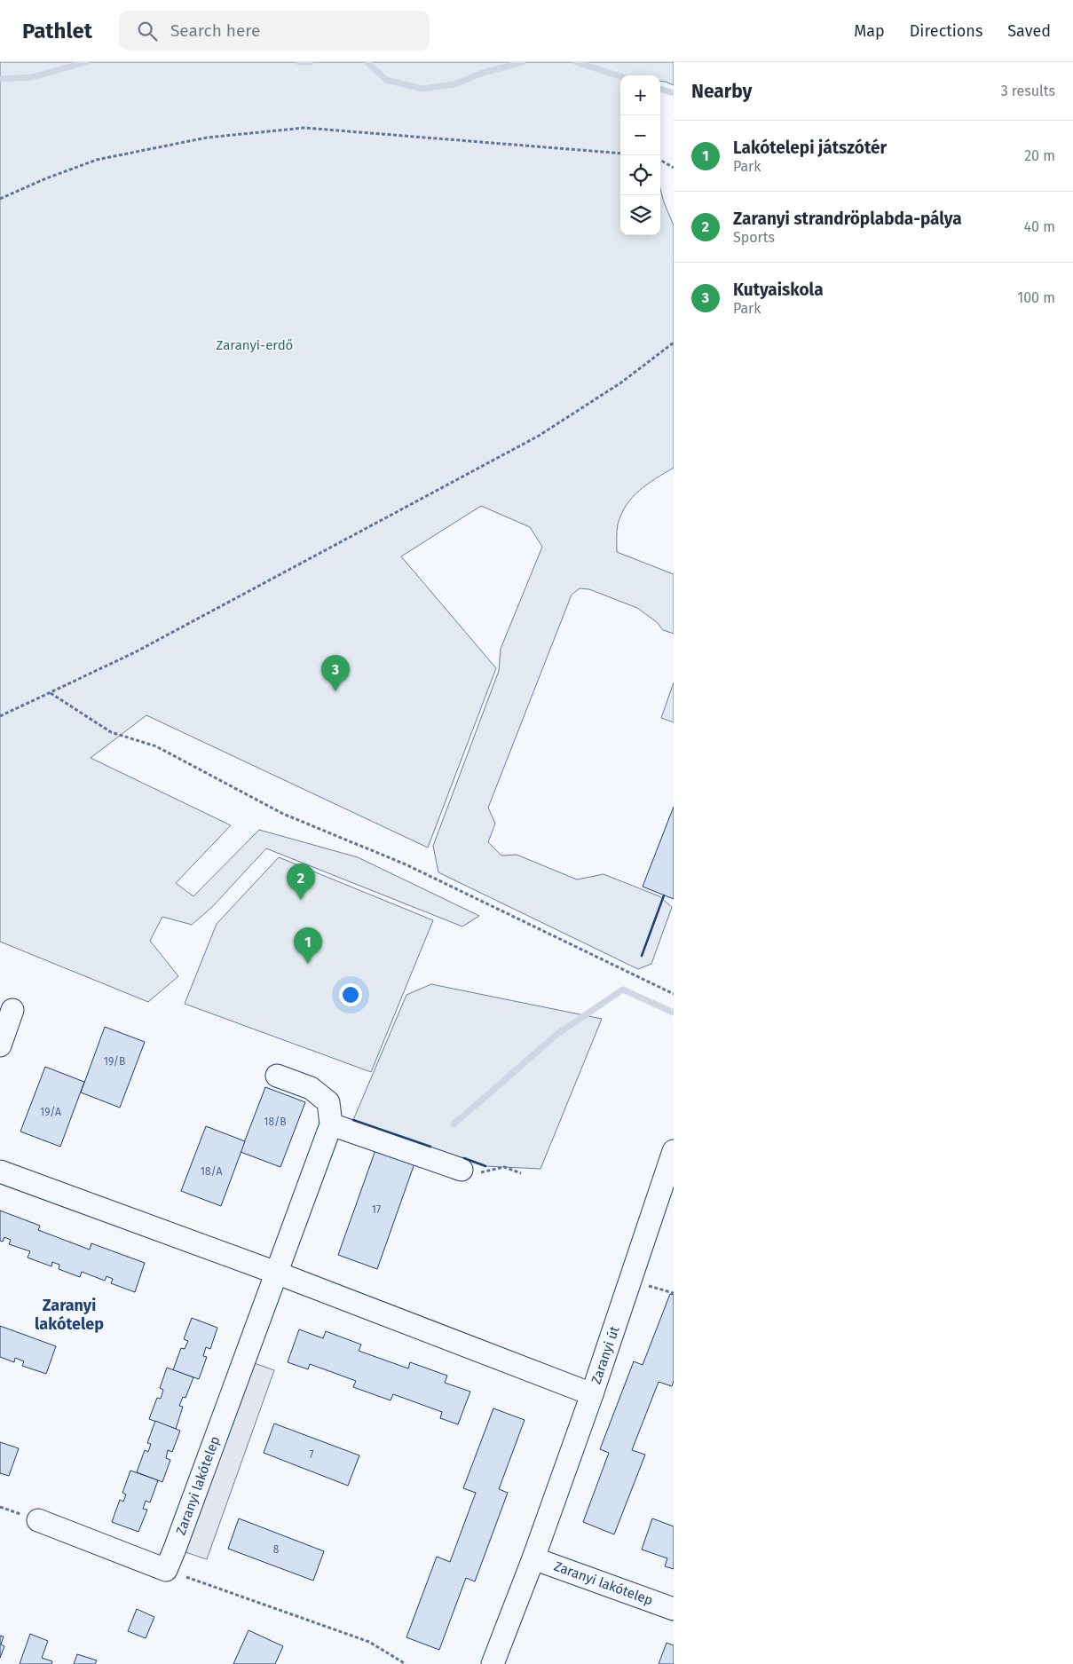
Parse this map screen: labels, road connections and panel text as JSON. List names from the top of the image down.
{
  "streets": {
    "street": ["Zaranyi út", "Zaranyi lakótelep"]
  },
  "crossings": [
    ["Zaranyi út", "Zaranyi lakótelep"]
  ],
  "districts": ["Zaranyi lakótelep"],
  "parks": ["Zaranyi-erdő"],
  "house_numbers": [
    "19/B",
    "19/A",
    "18/B",
    "18/A",
    "17",
    "7",
    "8"
  ],
  "page": {
    "header": "Pathlet",
    "search": "Search here",
    "nav": ["Map", "Directions", "Saved"],
    "heading": ["Nearby", "3 results"],
    "map_buttons": ["+", "−"],
    "list": [
      {
        "mark": "1",
        "name": "Lakótelepi játszótér",
        "note": "Park",
        "value": "20 m"
      },
      {
        "mark": "2",
        "name": "Zaranyi strandröplabda-pálya",
        "note": "Sports",
        "value": "40 m"
      },
      {
        "mark": "3",
        "name": "Kutyaiskola",
        "note": "Park",
        "value": "100 m"
      }
    ],
    "pins": ["3", "2", "1"]
  }
}
